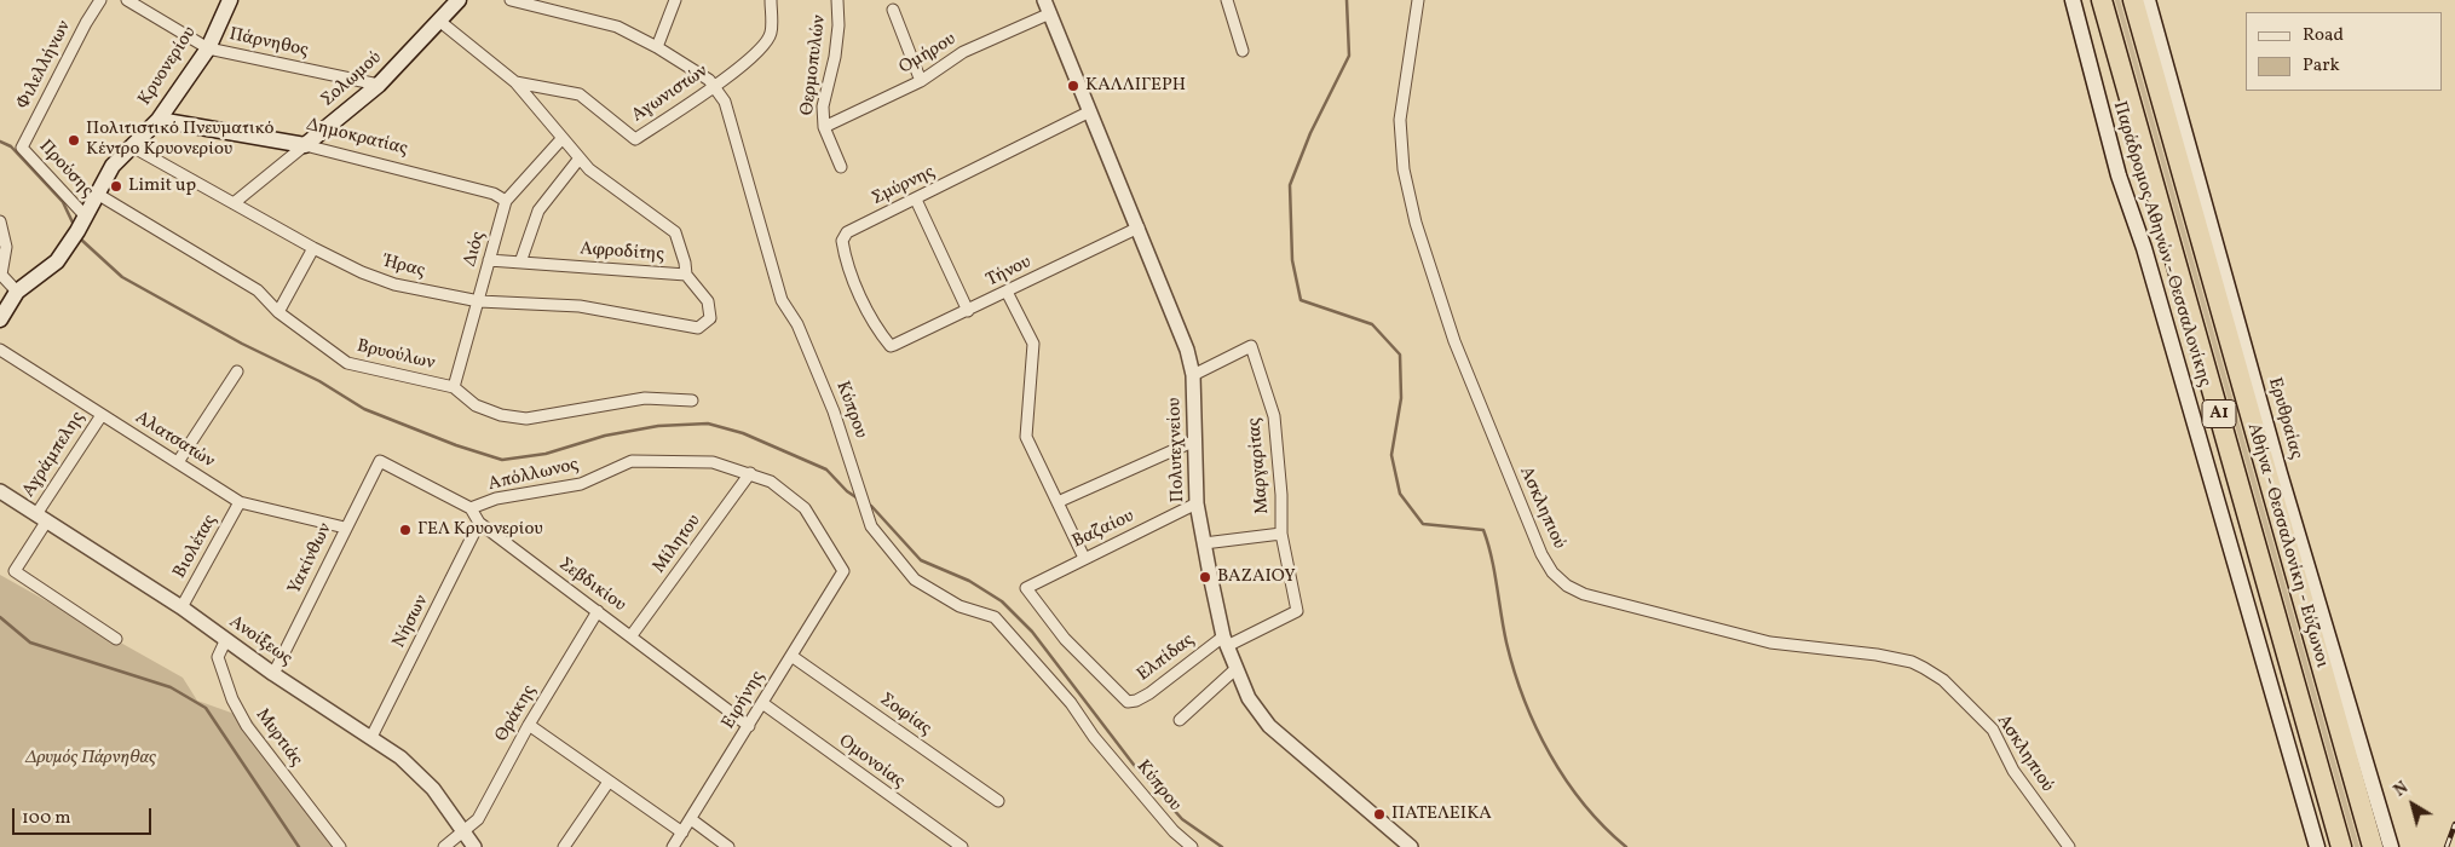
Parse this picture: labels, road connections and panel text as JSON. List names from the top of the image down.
{
  "streets": {
    "highway": ["Α1", "Αθήνα - Θεσσαλονίκη - Εύζωνοι"],
    "main road": [
      "Κρυονερίου",
      "Σολωμού",
      "Δημοκρατίας",
      "Παράδρομος Αθηνών - Θεσσαλονίκης",
      "Ερυθραίας"
    ],
    "street": [
      "Πάρνηθος",
      "Ομήρου",
      "Φιλελλήνων",
      "Θερμοπυλών",
      "Αγωνιστών",
      "Προύσης",
      "Σμύρνης",
      "Διός",
      "Αφροδίτης",
      "Ήρας",
      "Τήνου",
      "Βρυούλων",
      "Κύπρου",
      "Αλατσατών",
      "Πολυτεχνείου",
      "Αγράμπελης",
      "Μαργαρίτας",
      "Απόλλωνος",
      "Ασκληπιού",
      "Βαζαίου",
      "Μίλητου",
      "Βιολέτας",
      "Υακίνθων",
      "Σεβδικίου",
      "Νήσων",
      "Ανοίξεως",
      "Ελπίδας",
      "Ειρήνης",
      "Θράκης",
      "Σοφίας",
      "Μυρτιάς",
      "Ομονοίας"
    ]
  },
  "crossings": [
    ["Πάρνηθος", "Κρυονερίου"],
    ["Πάρνηθος", "Σολωμού"],
    ["Ομήρου", "Θερμοπυλών"],
    ["Ομήρου", "Πολυτεχνείου"],
    ["Φιλελλήνων", "Προύσης"],
    ["Κρυονερίου", "Δημοκρατίας"],
    ["Κρυονερίου", "Προύσης"],
    ["Κρυονερίου", "Ήρας"],
    ["Κρυονερίου", "Βρυούλων"],
    ["Σολωμού", "Δημοκρατίας"],
    ["Σολωμού", "Ήρας"],
    ["Αγωνιστών", "Κύπρου"],
    ["Δημοκρατίας", "Διός"],
    ["Σμύρνης", "Τήνου"],
    ["Σμύρνης", "Πολυτεχνείου"],
    ["Διός", "Αφροδίτης"],
    ["Διός", "Ήρας"],
    ["Διός", "Βρυούλων"],
    ["Αφροδίτης", "Ήρας"],
    ["Τήνου", "Πολυτεχνείου"],
    ["Αλατσατών", "Αγράμπελης"],
    ["Αλατσατών", "Βιολέτας"],
    ["Αλατσατών", "Υακίνθων"],
    ["Πολυτεχνείου", "Μαργαρίτας"],
    ["Πολυτεχνείου", "Βαζαίου"],
    ["Πολυτεχνείου", "Ελπίδας"],
    ["Αγράμπελης", "Ανοίξεως"],
    ["Μαργαρίτας", "Ελπίδας"],
    ["Απόλλωνος", "Μίλητου"],
    ["Απόλλωνος", "Υακίνθων"],
    ["Απόλλωνος", "Σεβδικίου"],
    ["Απόλλωνος", "Ειρήνης"],
    ["Βαζαίου", "Ελπίδας"],
    ["Μίλητου", "Σεβδικίου"],
    ["Βιολέτας", "Ανοίξεως"],
    ["Υακίνθων", "Σεβδικίου"],
    ["Υακίνθων", "Ανοίξεως"],
    ["Σεβδικίου", "Νήσων"],
    ["Σεβδικίου", "Ειρήνης"],
    ["Σεβδικίου", "Θράκης"],
    ["Νήσων", "Ανοίξεως"],
    ["Ανοίξεως", "Θράκης"],
    ["Ανοίξεως", "Μυρτιάς"],
    ["Ειρήνης", "Σοφίας"],
    ["Ειρήνης", "Ομονοίας"]
  ],
  "parks": ["Δρυμός Πάρνηθας"],
  "places": [
    "ΚΑΛΛΙΓΕΡΗ",
    "Πολιτιστικό Πνευματικό Κέντρο Κρυονερίου",
    "Limit up",
    "ΓΕΛ Κρυονερίου",
    "ΒΑΖΑΙΟΥ",
    "ΠΑΤΕΛΕΙΚΑ"
  ],
  "legend": ["Road", "Park"],
  "scale_bar": "100 m",
  "north": "top left"
}
